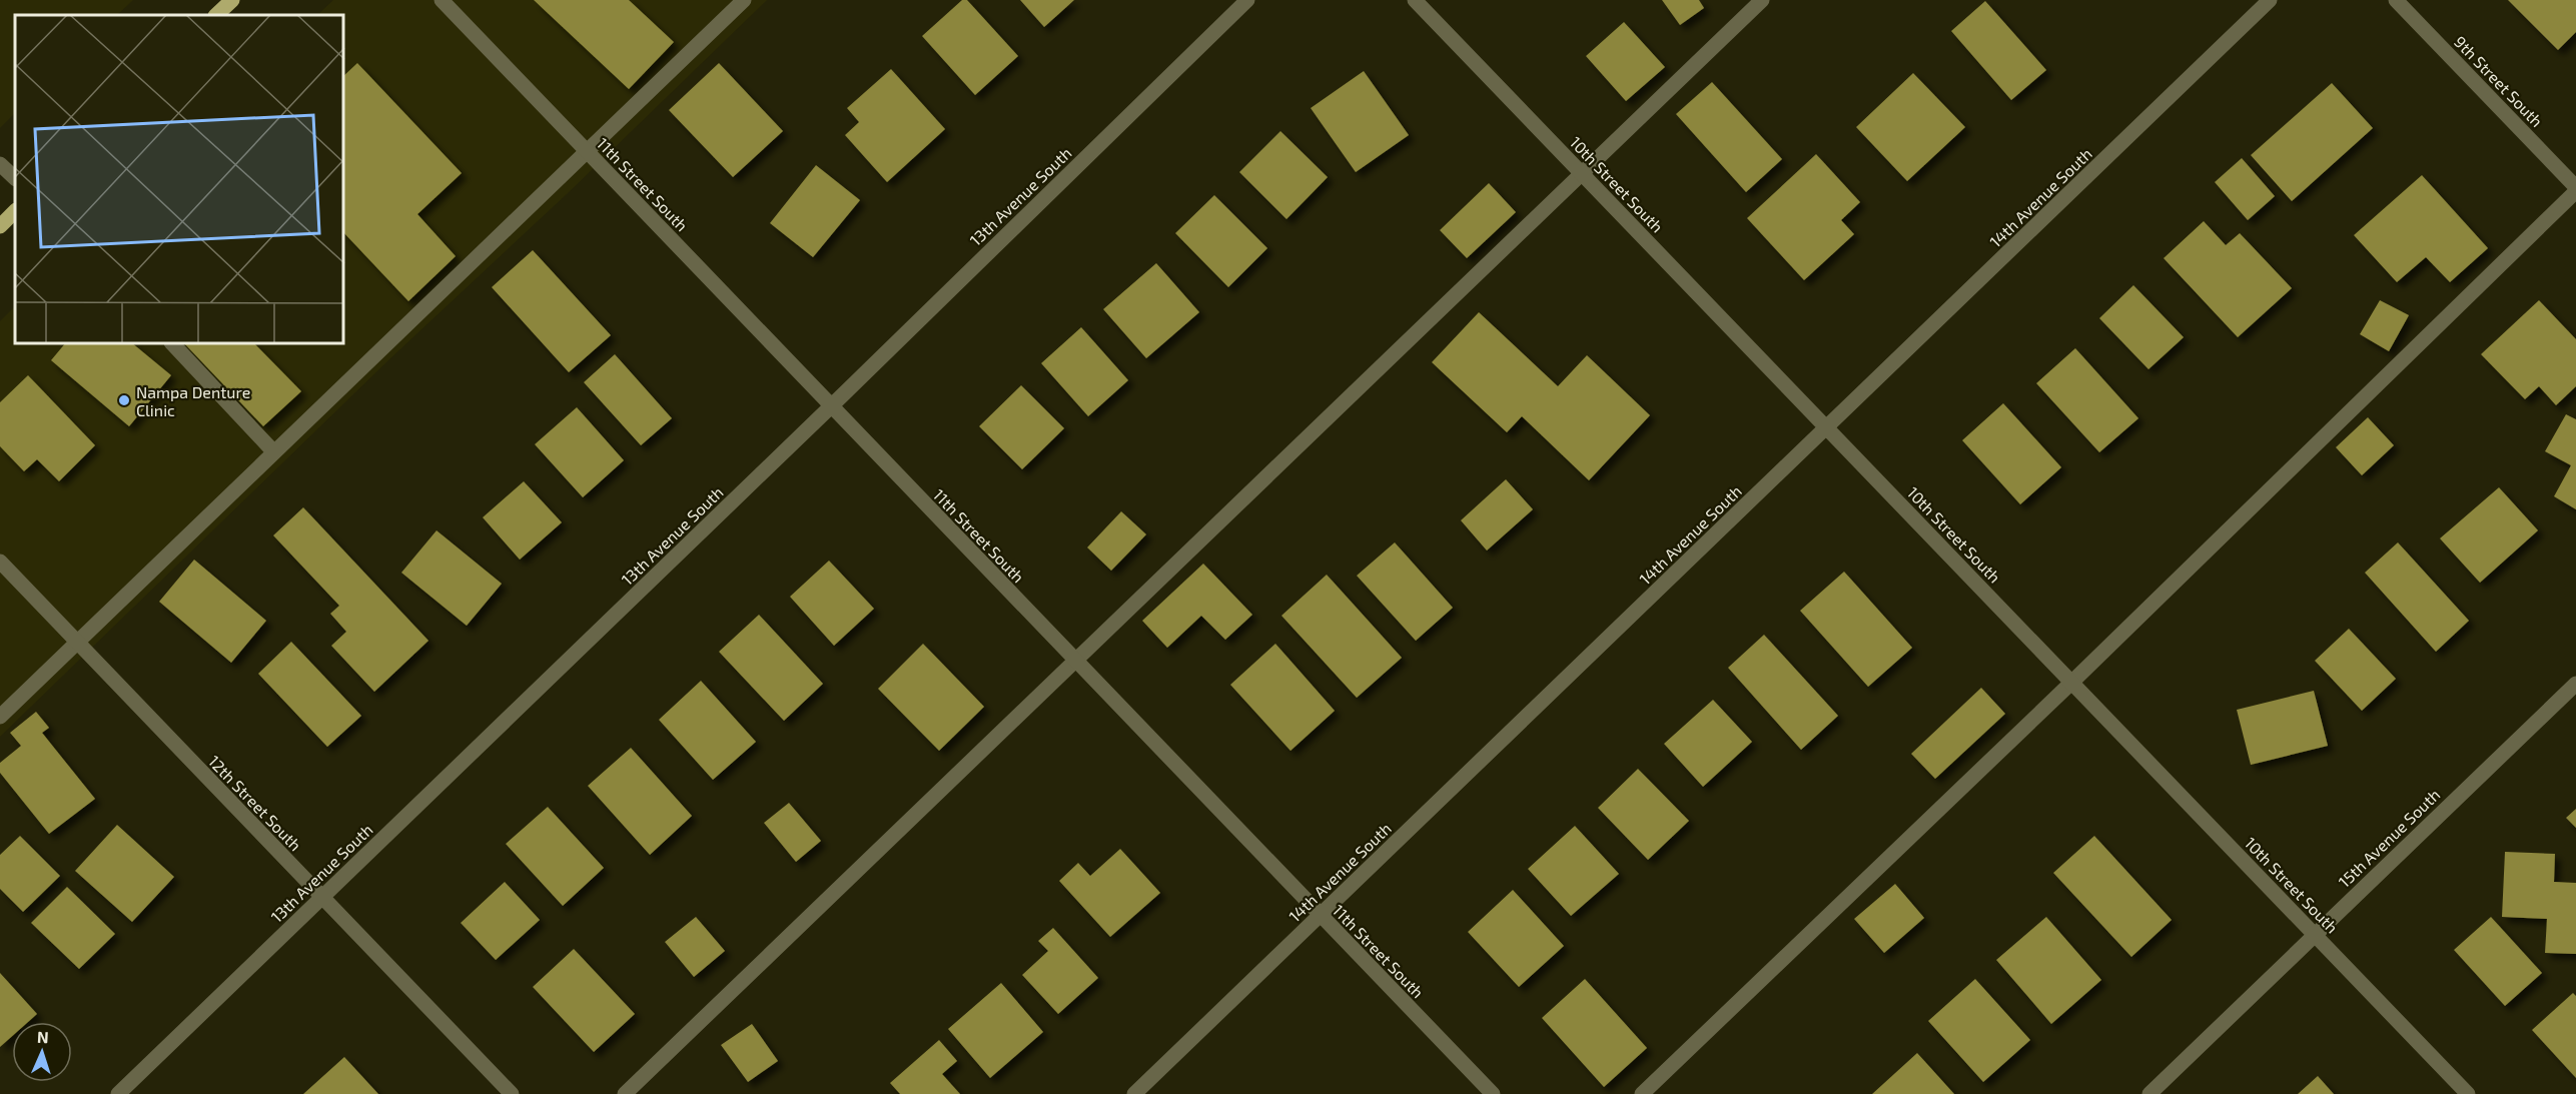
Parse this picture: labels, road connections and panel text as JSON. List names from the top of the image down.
{
  "streets": {
    "street": [
      "9th Street South",
      "11th Street South",
      "10th Street South",
      "13th Avenue South",
      "14th Avenue South",
      "12th Street South",
      "15th Avenue South"
    ]
  },
  "crossings": [
    ["11th Street South", "13th Avenue South"],
    ["11th Street South", "14th Avenue South"],
    ["10th Street South", "14th Avenue South"],
    ["10th Street South", "15th Avenue South"],
    ["13th Avenue South", "12th Street South"]
  ],
  "places": ["Nampa Denture Clinic"],
  "north": "top"
}
